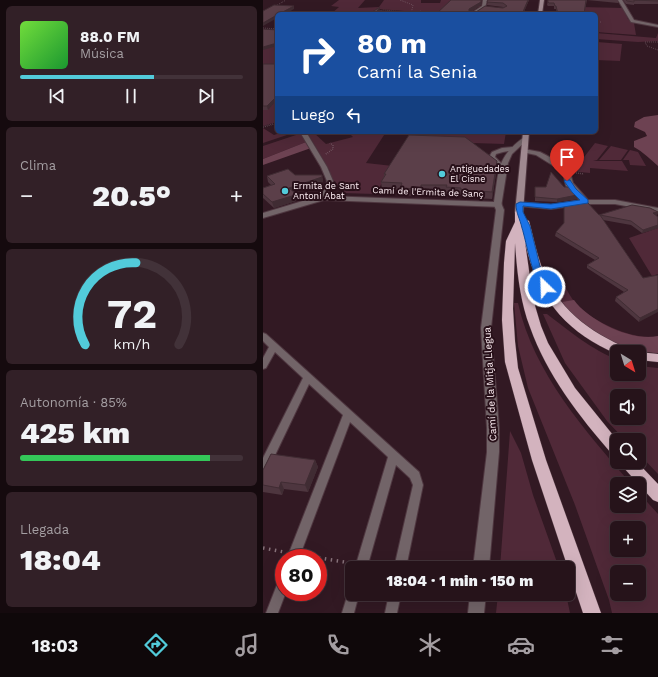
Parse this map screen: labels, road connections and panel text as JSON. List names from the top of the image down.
{
  "streets": {
    "street": ["Camí de l'Ermita de Sanç", "Camí de la Mitja Llegua"]
  },
  "crossings": [
    ["Camí de l'Ermita de Sanç", "Camí de la Mitja Llegua"]
  ],
  "places": ["Antiguedades El Cisne", "Ermita de Sant Antoni Abat"],
  "north": "bottom right",
  "page": {
    "turn": ["80 m", "Camí la Senia"],
    "song": ["88.0 FM", "Música"],
    "then": "Luego",
    "tile": [
      "Clima",
      ["Autonomía · 85%", "425 km"],
      ["Llegada", "18:04"]
    ],
    "heat": ["−", "20.5°", "+"],
    "map_buttons": ["+", "−"],
    "limit": "80",
    "trip": "18:04 · 1 min · 150 m",
    "tabs": "18:03",
    "gauge": ["72", "km/h"]
  }
}
